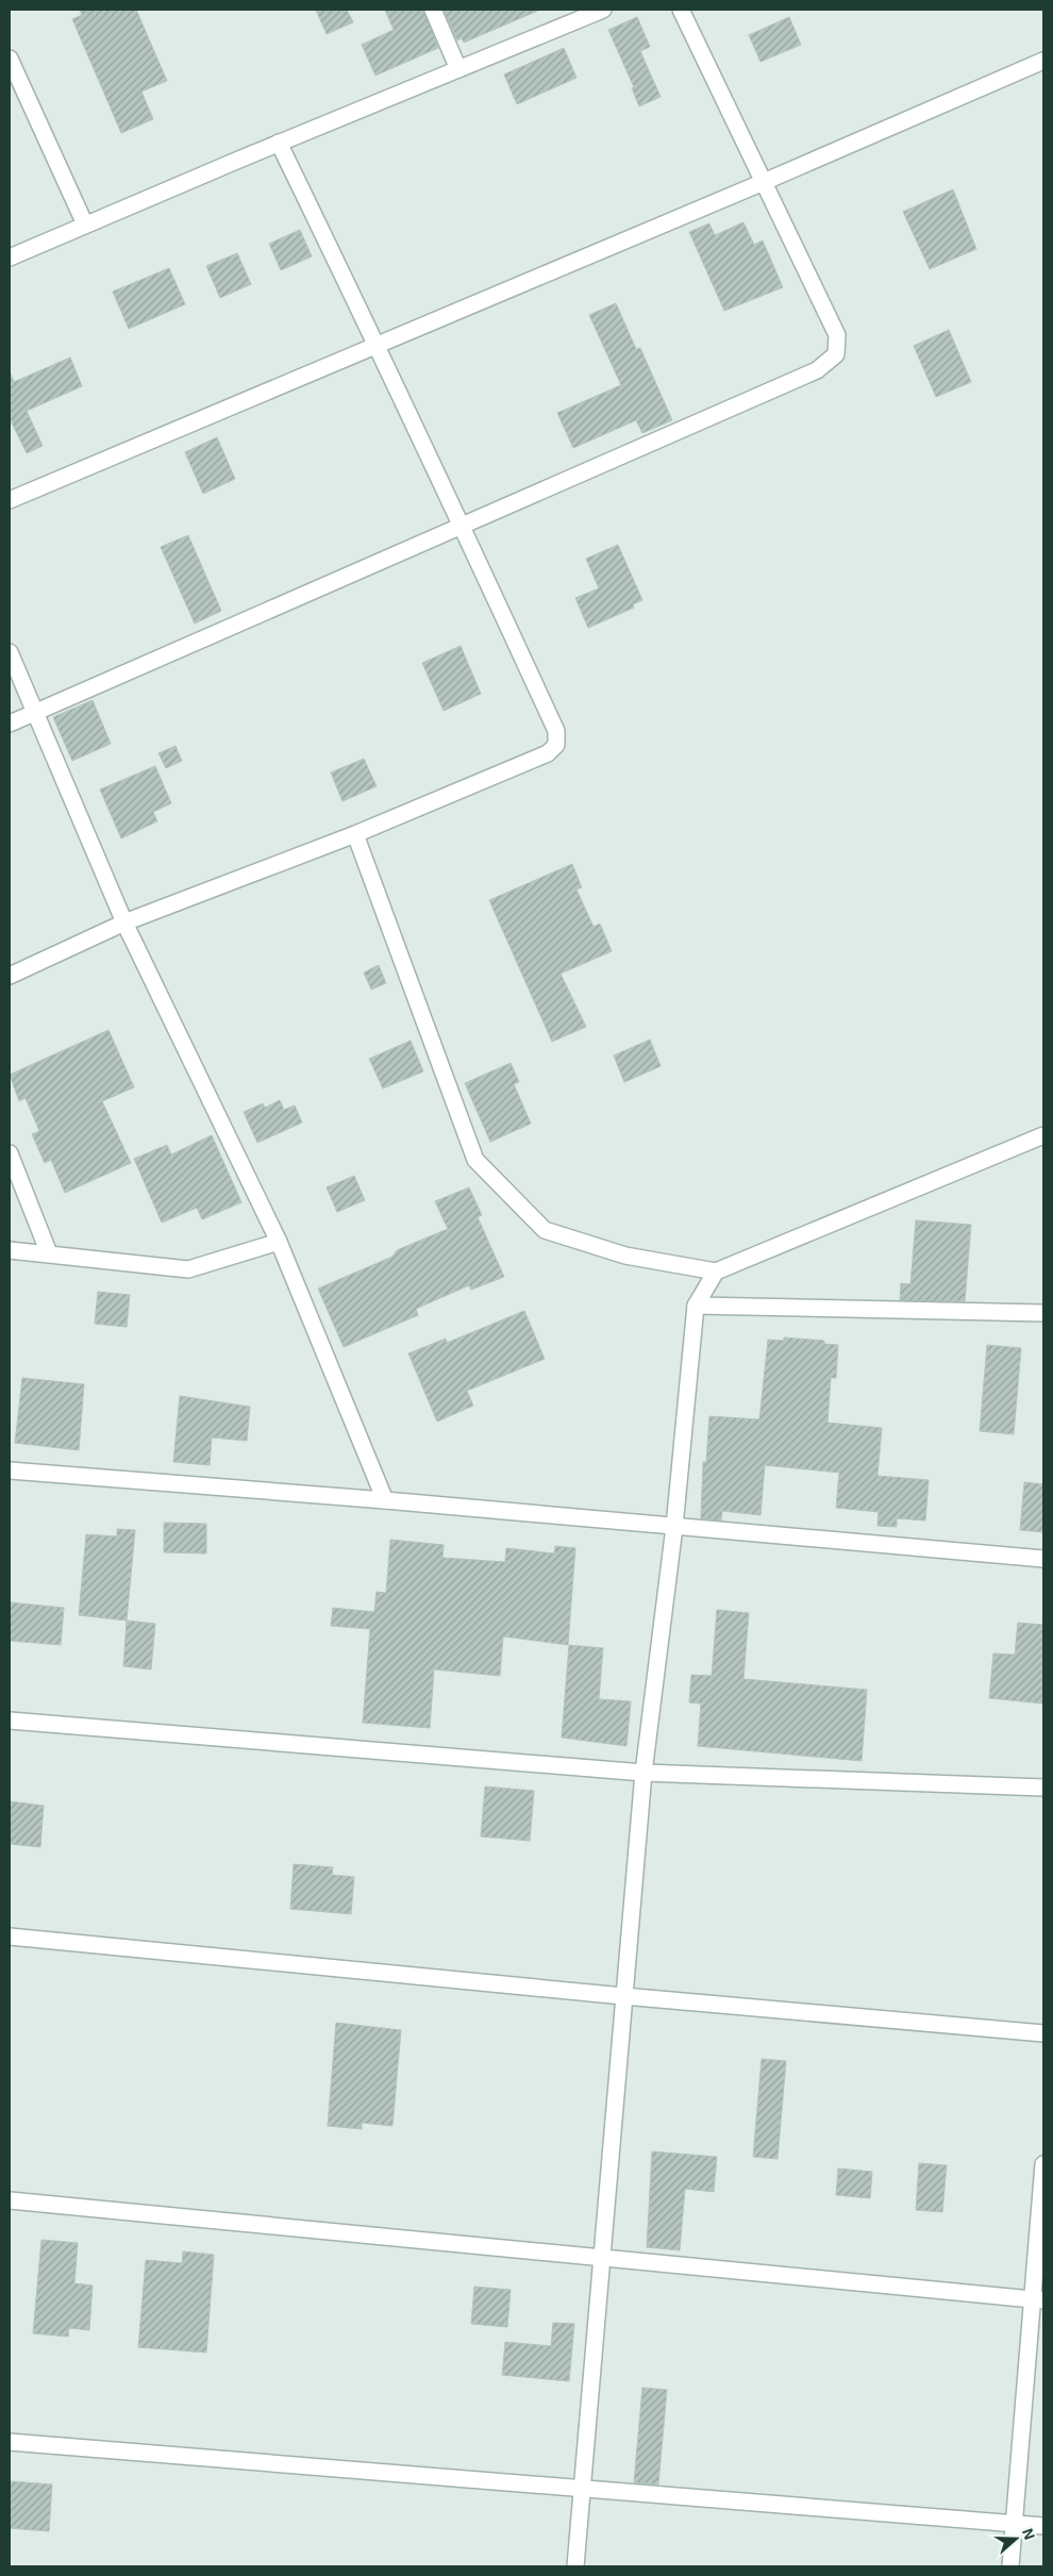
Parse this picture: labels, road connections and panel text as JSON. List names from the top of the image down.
{
  "north": "right"
}
